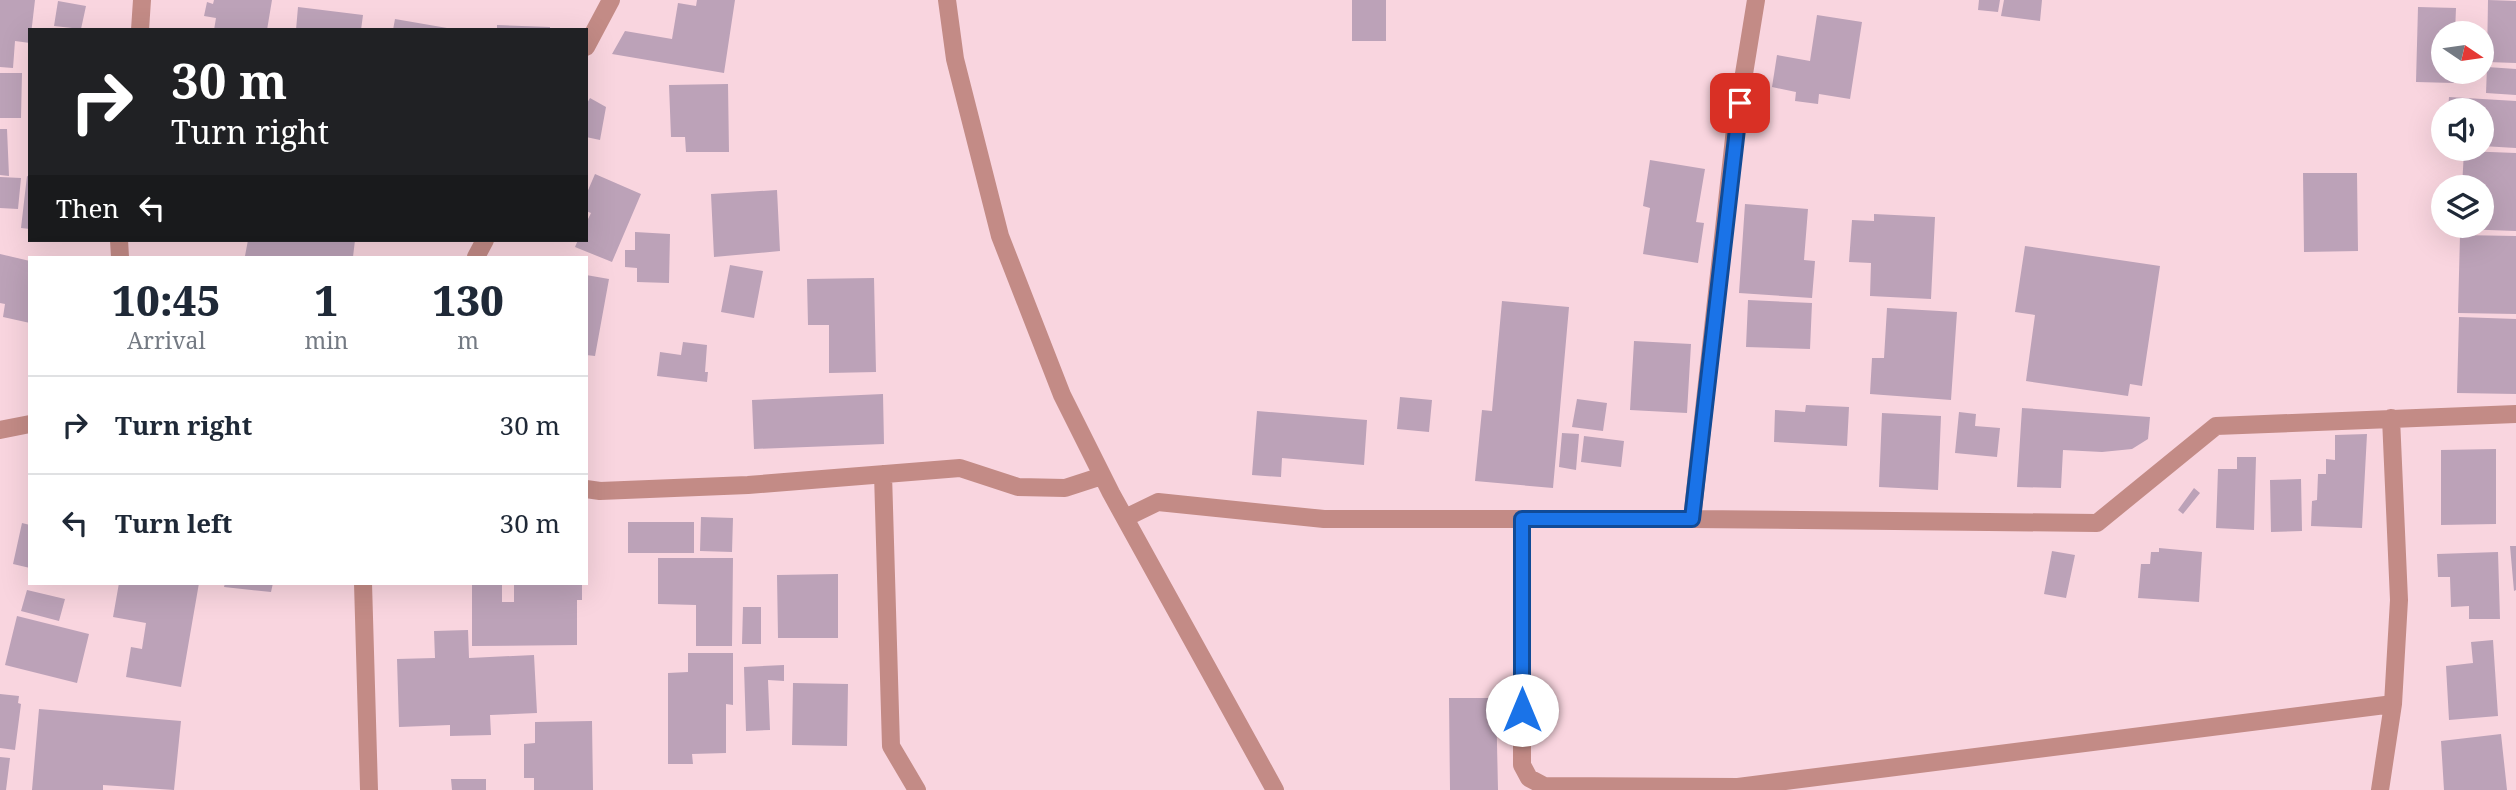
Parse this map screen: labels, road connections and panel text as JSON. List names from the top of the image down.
{
  "north": "right",
  "page": {
    "turn": ["30 m", "Turn right"],
    "then": "Then",
    "eta": [
      "10:45",
      "Arrival",
      "1",
      "min",
      "130",
      "m"
    ],
    "list": [
      {
        "name": "Turn right",
        "value": "30 m"
      },
      {
        "name": "Turn left",
        "value": "30 m"
      }
    ]
  }
}
